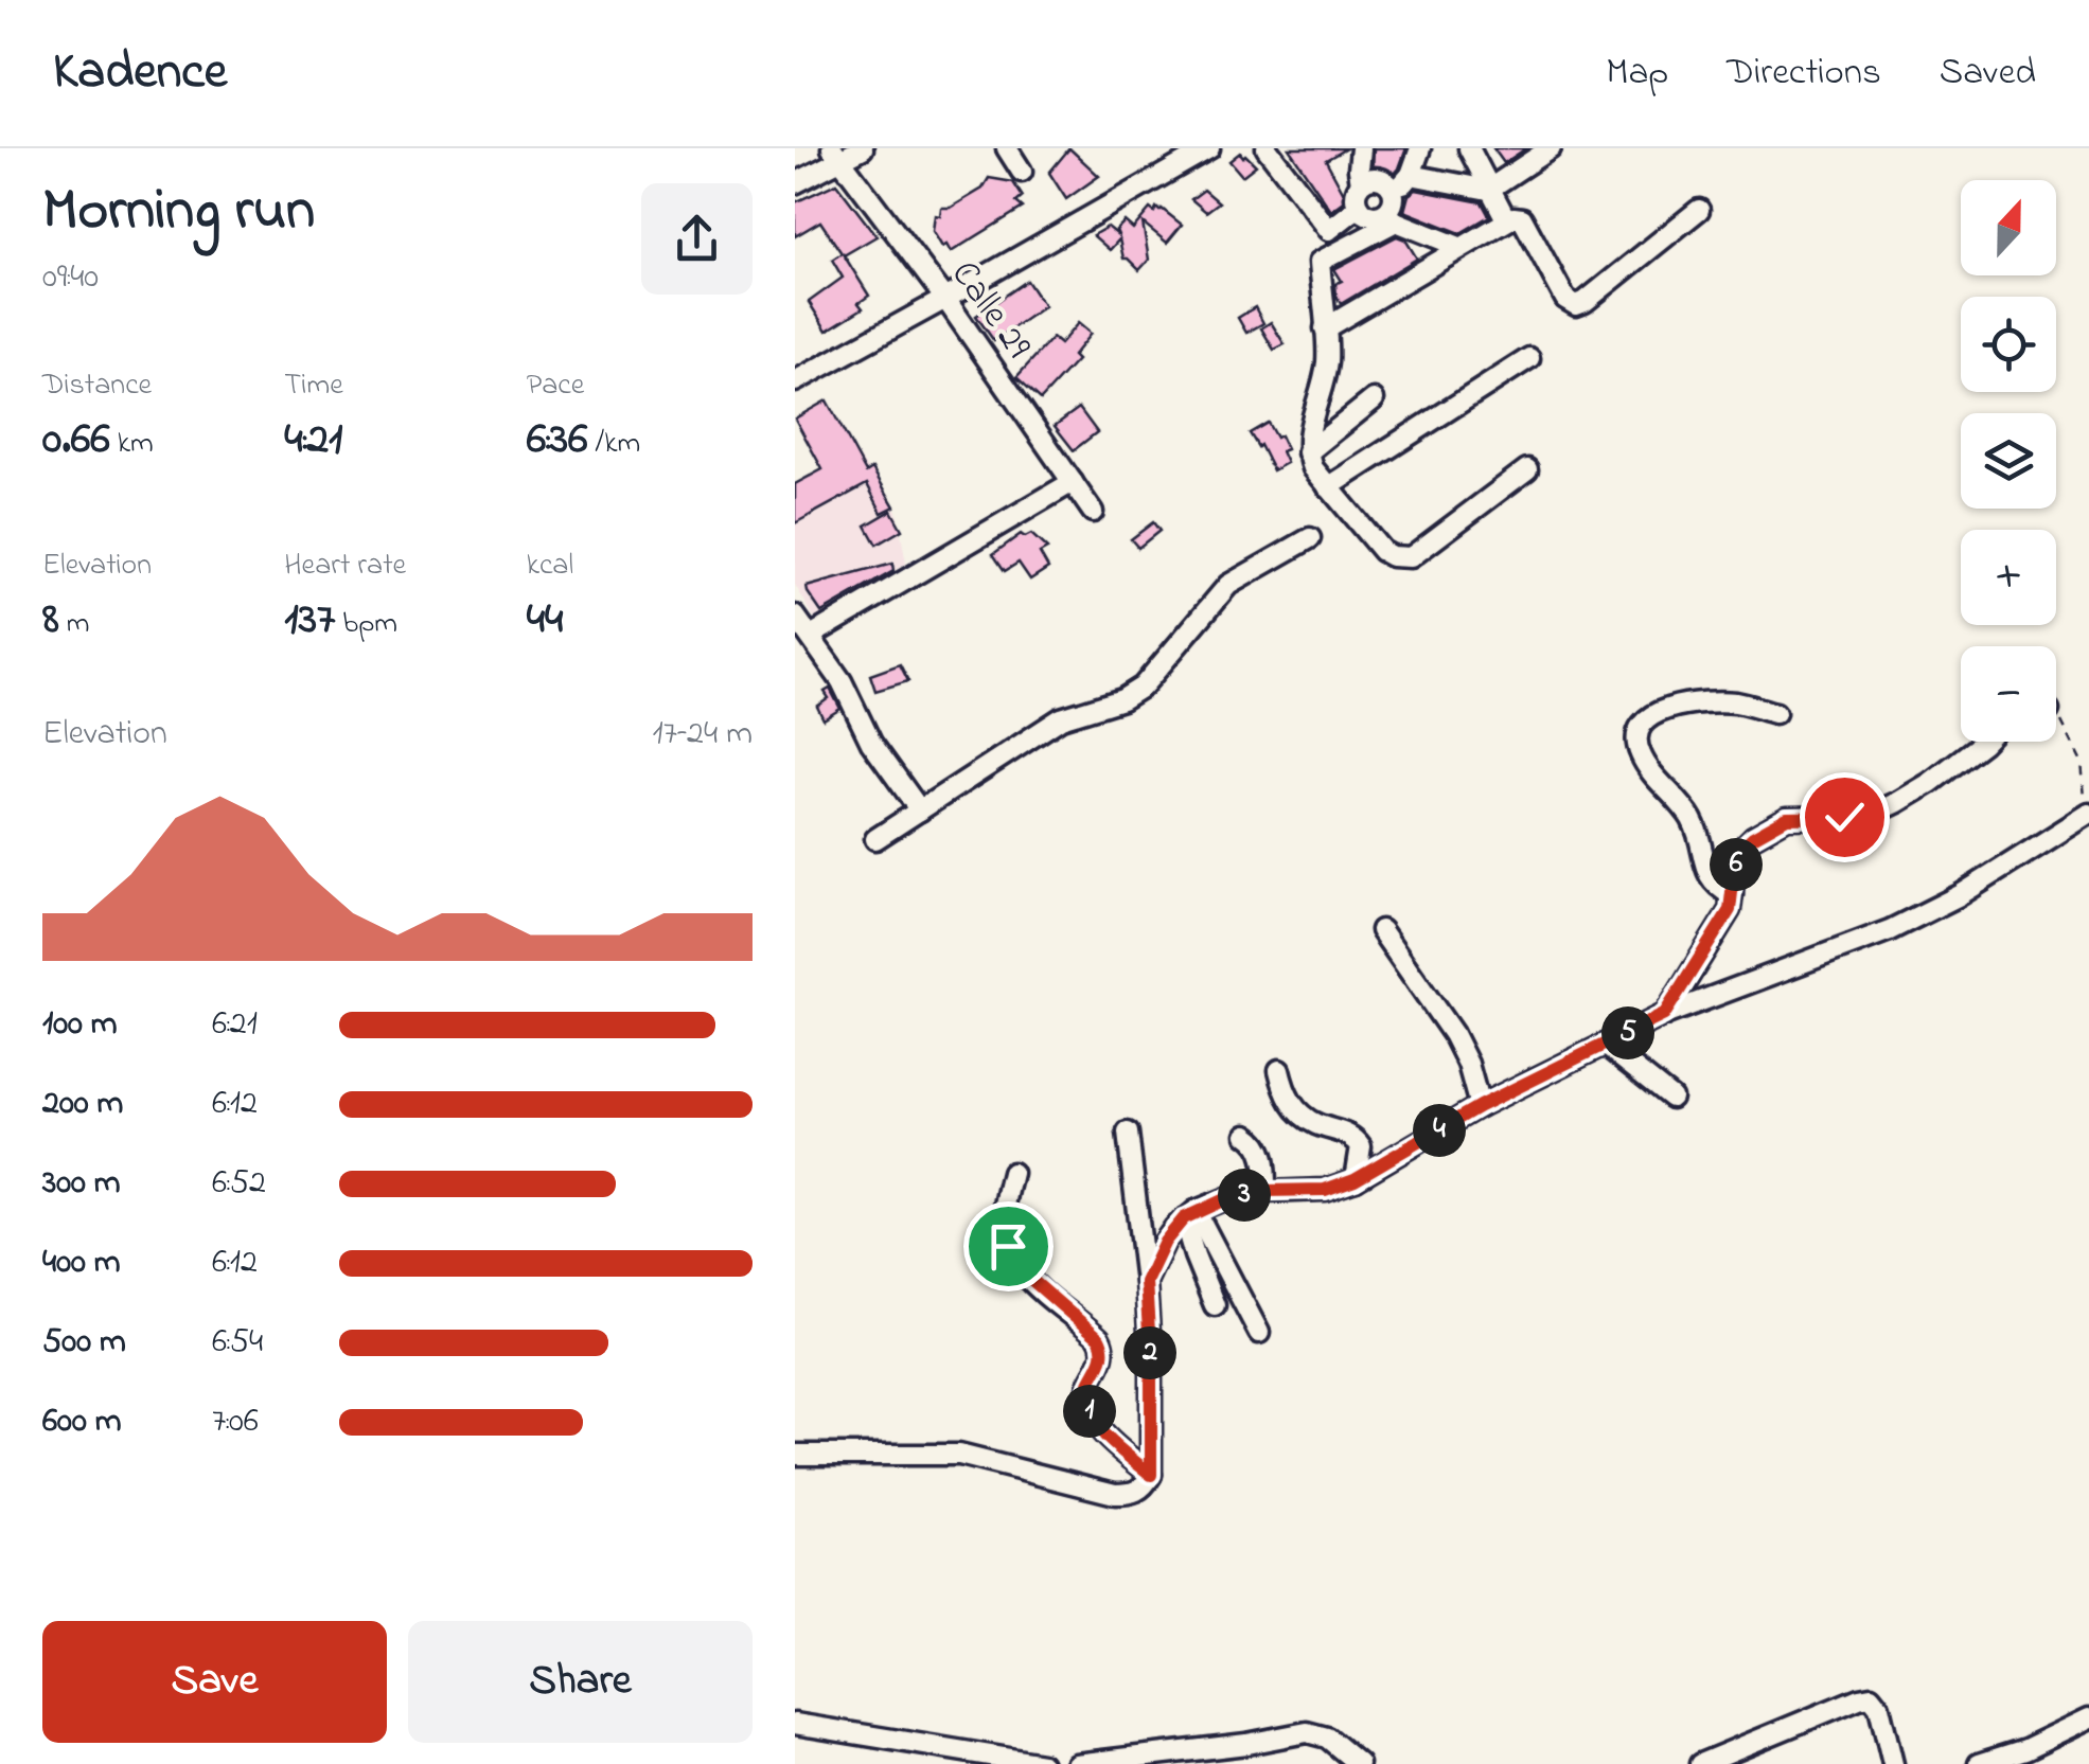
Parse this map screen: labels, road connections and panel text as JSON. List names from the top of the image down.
{
  "streets": {
    "street": ["Calle 29"]
  },
  "north": "top",
  "page": {
    "header": "Kadence",
    "nav": ["Map", "Directions", "Saved"],
    "heading": ["Morning run", "09:40"],
    "map_buttons": ["+", "−"],
    "stats": [
      ["Distance", "0.66 km"],
      ["Time", "4:21"],
      ["Pace", "6:36 /km"],
      ["Elevation", "8 m"],
      ["Heart rate", "137 bpm"],
      ["kcal", "44"]
    ],
    "chart": ["Elevation", "17–24 m"],
    "pins": [
      "6",
      "5",
      "4",
      "3",
      "2",
      "1"
    ],
    "list": [
      {
        "name": "100 m",
        "note": "6:21"
      },
      {
        "name": "200 m",
        "note": "6:12"
      },
      {
        "name": "300 m",
        "note": "6:52"
      },
      {
        "name": "400 m",
        "note": "6:12"
      },
      {
        "name": "500 m",
        "note": "6:54"
      },
      {
        "name": "600 m",
        "note": "7:06"
      }
    ],
    "buttons": ["Save", "Share"]
  }
}
